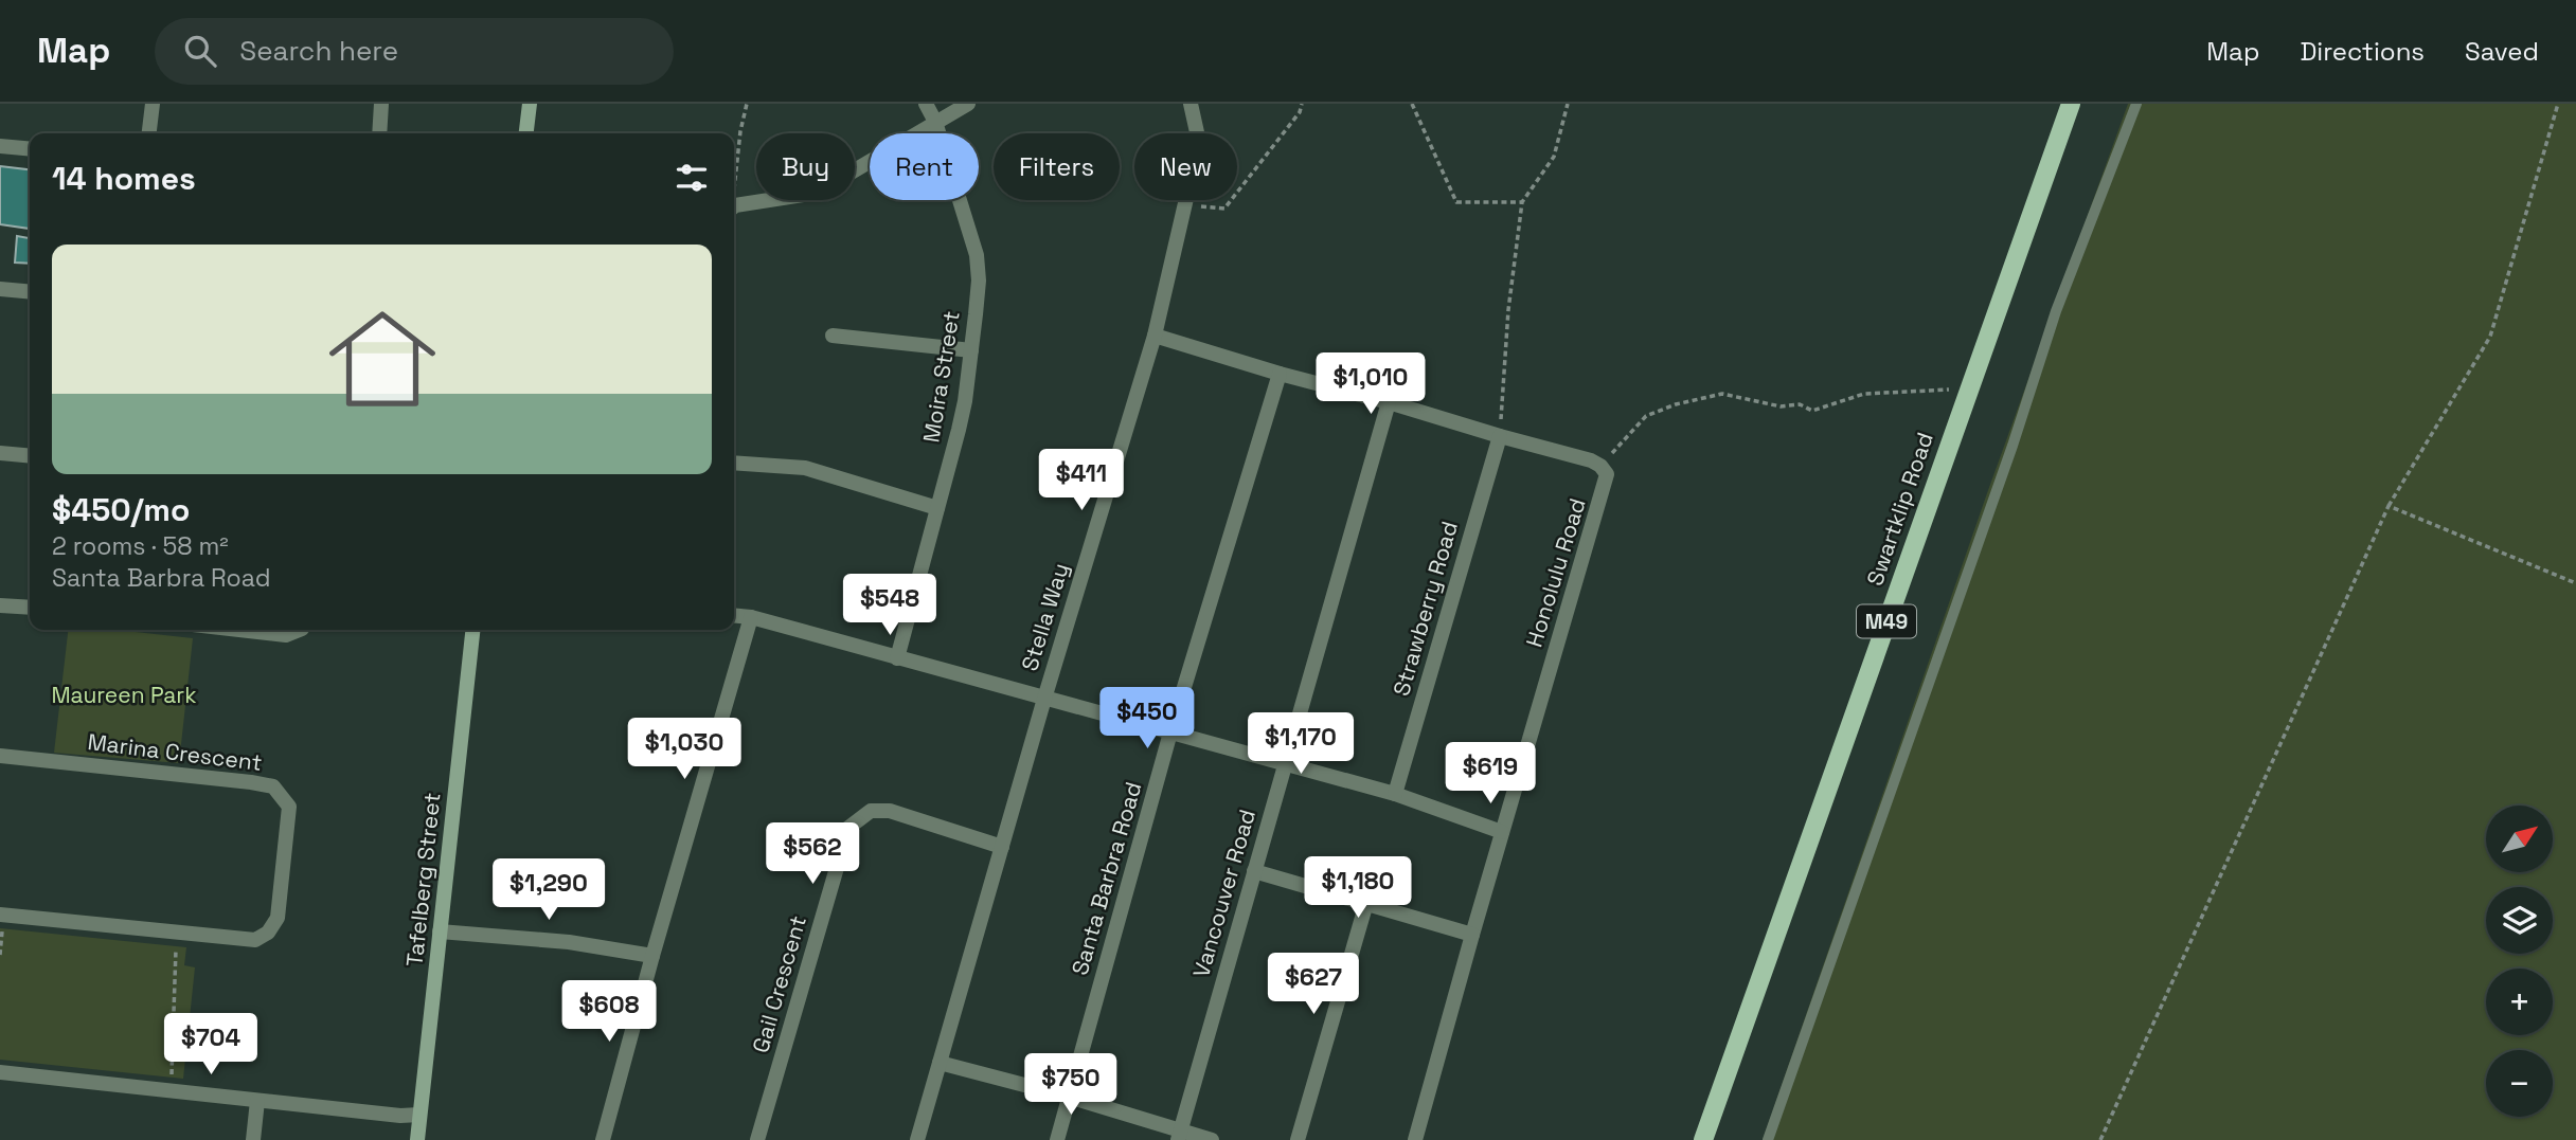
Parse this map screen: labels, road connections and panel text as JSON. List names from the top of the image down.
{
  "streets": {
    "main road": ["Swartklip Road", "M49"],
    "street": [
      "Moira Street",
      "Honolulu Road",
      "Strawberry Road",
      "Stella Way",
      "Marina Crescent",
      "Santa Barbra Road",
      "Tafelberg Street",
      "Vancouver Road",
      "Gail Crescent"
    ]
  },
  "crossings": [
    ["Stella Way", "Gail Crescent"]
  ],
  "parks": ["Maureen Park"],
  "north": "top right",
  "page": {
    "header": "Map",
    "search": "Search here",
    "nav": ["Map", "Directions", "Saved"],
    "chip": [
      "Buy",
      "Rent",
      "Filters",
      "New"
    ],
    "heading": "14 homes",
    "list": [
      {
        "name": "$450/mo",
        "note": "2 rooms · 58 m² · Santa Barbra Road"
      }
    ],
    "price": [
      "$1,010",
      "$411",
      "$548",
      "$450",
      "$1,170",
      "$1,030",
      "$619",
      "$562",
      "$1,180",
      "$1,290",
      "$627",
      "$608",
      "$704",
      "$750"
    ],
    "map_buttons": ["+", "−"]
  }
}
